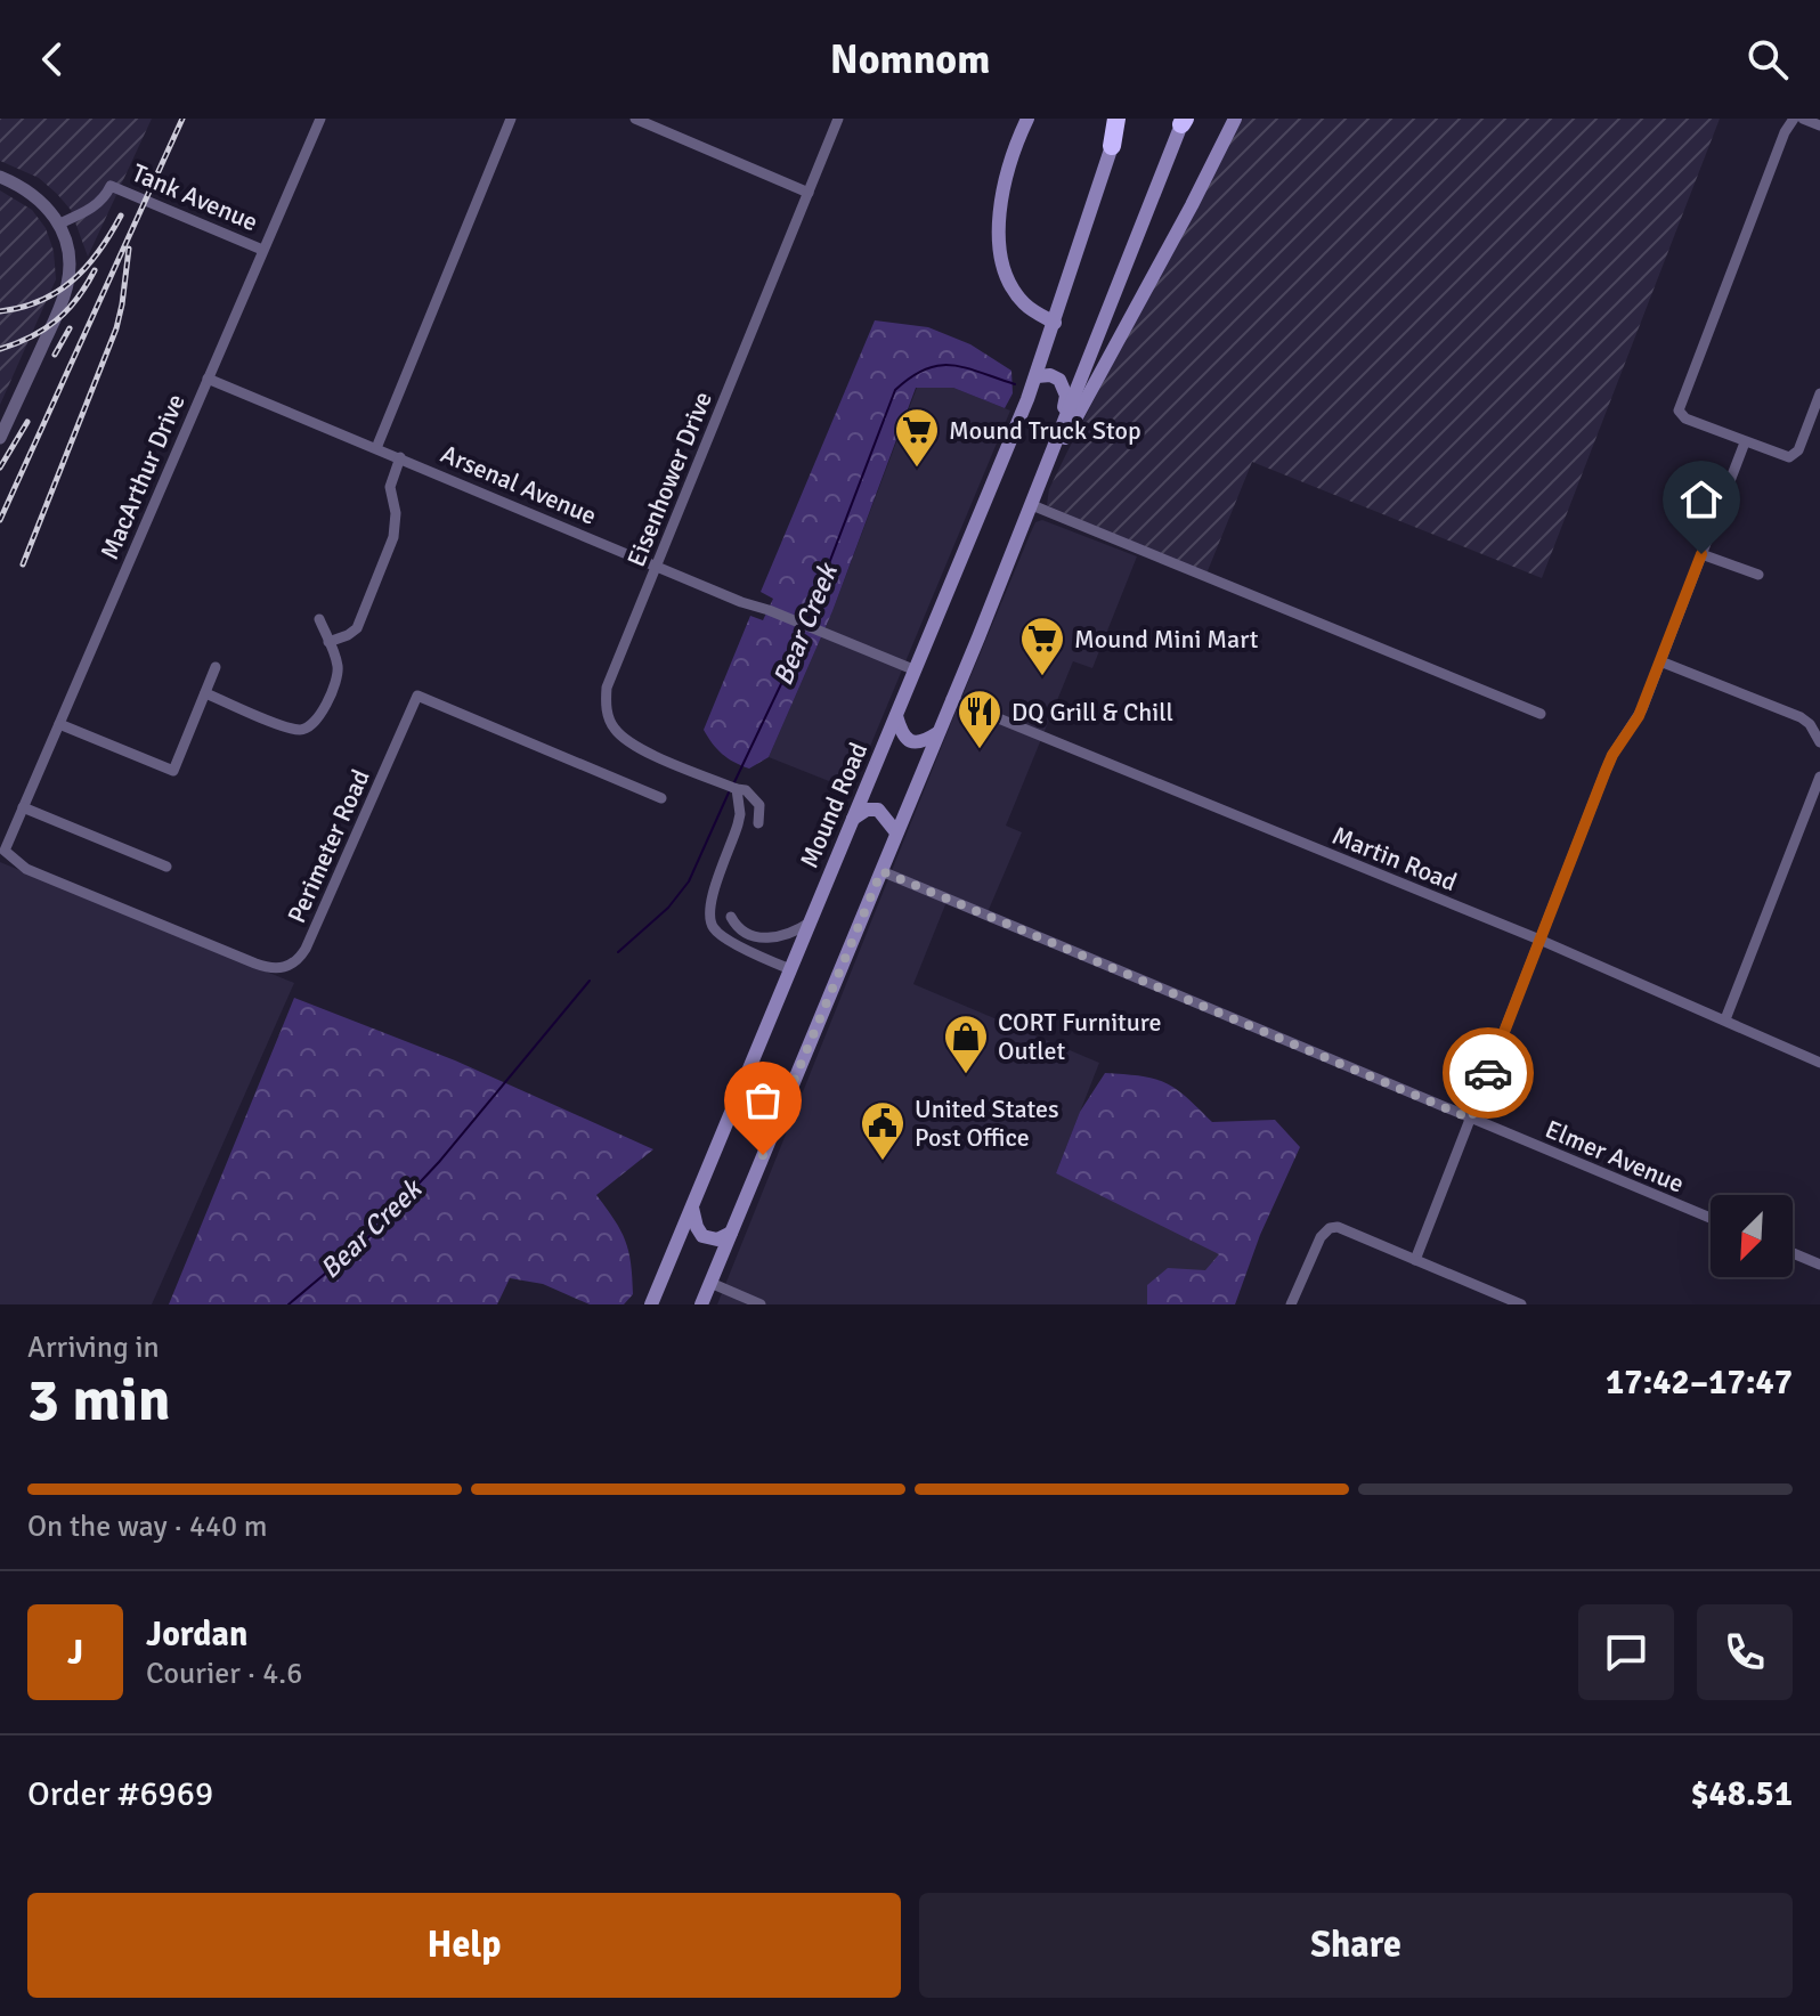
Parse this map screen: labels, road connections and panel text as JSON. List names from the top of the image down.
{
  "streets": {
    "main road": ["Mound Road"],
    "street": [
      "Tank Avenue",
      "MacArthur Drive",
      "Eisenhower Drive",
      "Arsenal Avenue",
      "Perimeter Road",
      "Martin Road",
      "Elmer Avenue"
    ]
  },
  "crossings": [
    ["Tank Avenue", "MacArthur Drive"],
    ["MacArthur Drive", "Arsenal Avenue"],
    ["MacArthur Drive", "Perimeter Road"],
    ["Eisenhower Drive", "Arsenal Avenue"],
    ["Arsenal Avenue", "Mound Road"]
  ],
  "water": ["Bear Creek"],
  "places": {
    "supermarket": ["Mound Truck Stop", "Mound Mini Mart"],
    "restaurant": ["DQ Grill & Chill"],
    "shop": ["CORT Furniture Outlet"],
    "public building": ["United States Post Office"]
  },
  "north": "bottom left",
  "page": {
    "header": "Nomnom",
    "heading": ["3 min", "Arriving in", "17:42–17:47"],
    "panel": [
      "Jordan",
      "Courier · 4.6",
      "Order #6969",
      "$48.51"
    ],
    "bar": "On the way · 440 m",
    "round": "J",
    "buttons": ["Help", "Share"]
  }
}
